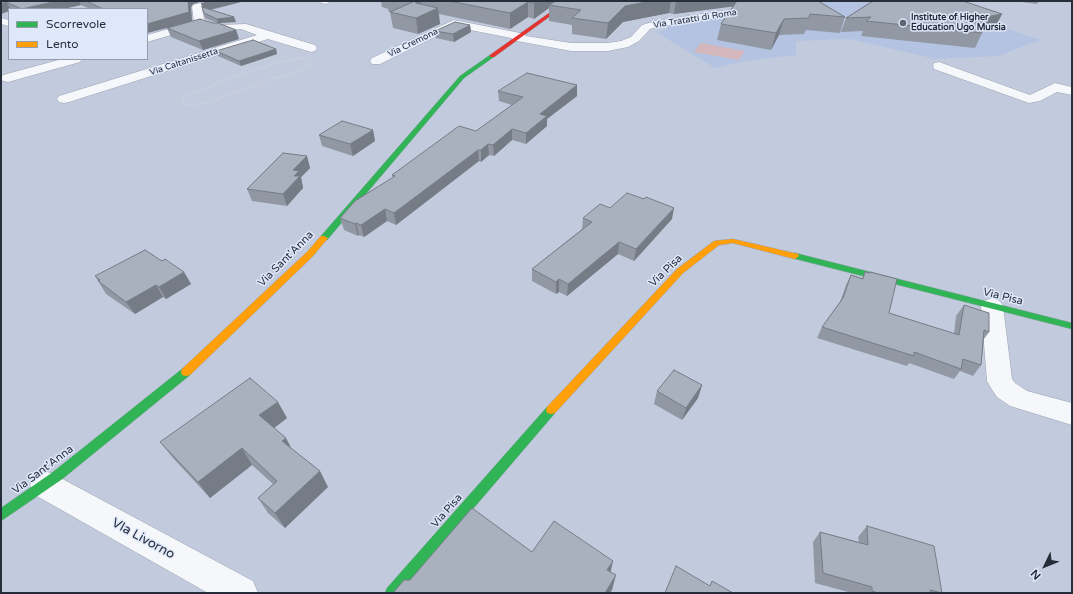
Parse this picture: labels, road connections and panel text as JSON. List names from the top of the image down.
{
  "streets": {
    "street": [
      "Via Tratatti di Roma",
      "Via Cremona",
      "Via Caltanissetta",
      "Via Sant'Anna",
      "Via Pisa",
      "VIa Livorno"
    ]
  },
  "crossings": [
    ["Via Tratatti di Roma", "Via Sant'Anna"],
    ["Via Sant'Anna", "VIa Livorno"]
  ],
  "places": ["Institute of Higher Education Ugo Mursia"],
  "legend": ["Scorrevole", "Lento"],
  "north": "bottom left"
}
